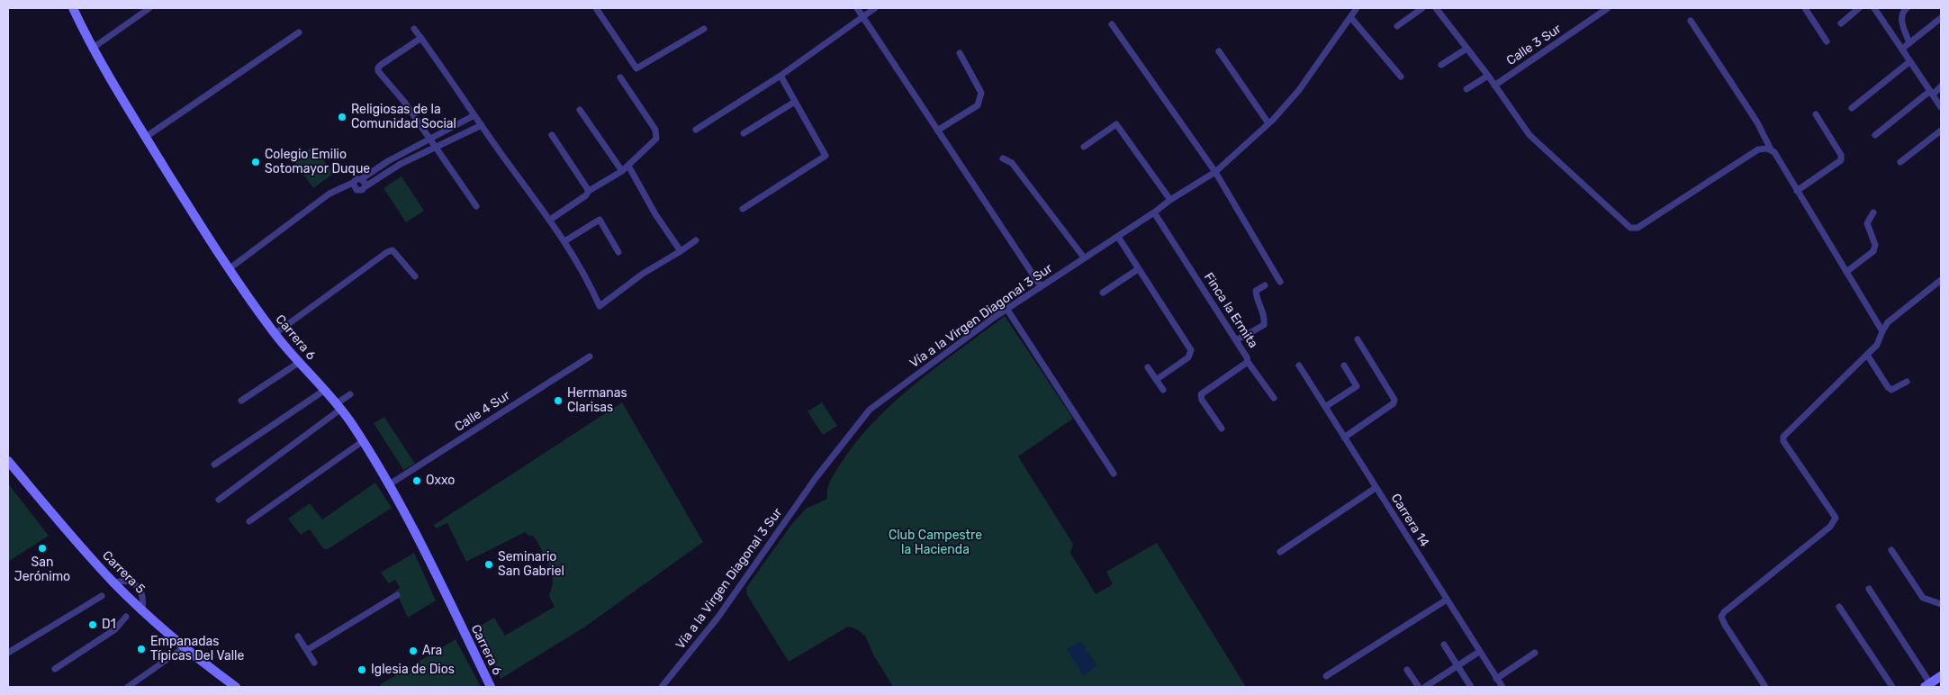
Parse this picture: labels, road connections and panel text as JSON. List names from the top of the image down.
{
  "streets": {
    "main road": ["Carrera 6", "Carrera 5"],
    "street": [
      "Calle 3 Sur",
      "Finca la Ermita",
      "Vía a la Virgen Diagonal 3 Sur",
      "Calle 4 Sur",
      "Carrera 14"
    ]
  },
  "crossings": [
    ["Finca la Ermita", "Vía a la Virgen Diagonal 3 Sur"],
    ["Carrera 6", "Calle 4 Sur"]
  ],
  "parks": ["Club Campestre la Hacienda"],
  "places": [
    "Religiosas de la Comunidad Social",
    "Colegio Emilio Sotomayor Duque",
    "Hermanas Clarisas",
    "Oxxo",
    "San Jerónimo",
    "Seminario San Gabriel",
    "D1",
    "Empanadas Típicas Del Valle",
    "Ara",
    "Iglesia de Dios"
  ]
}
